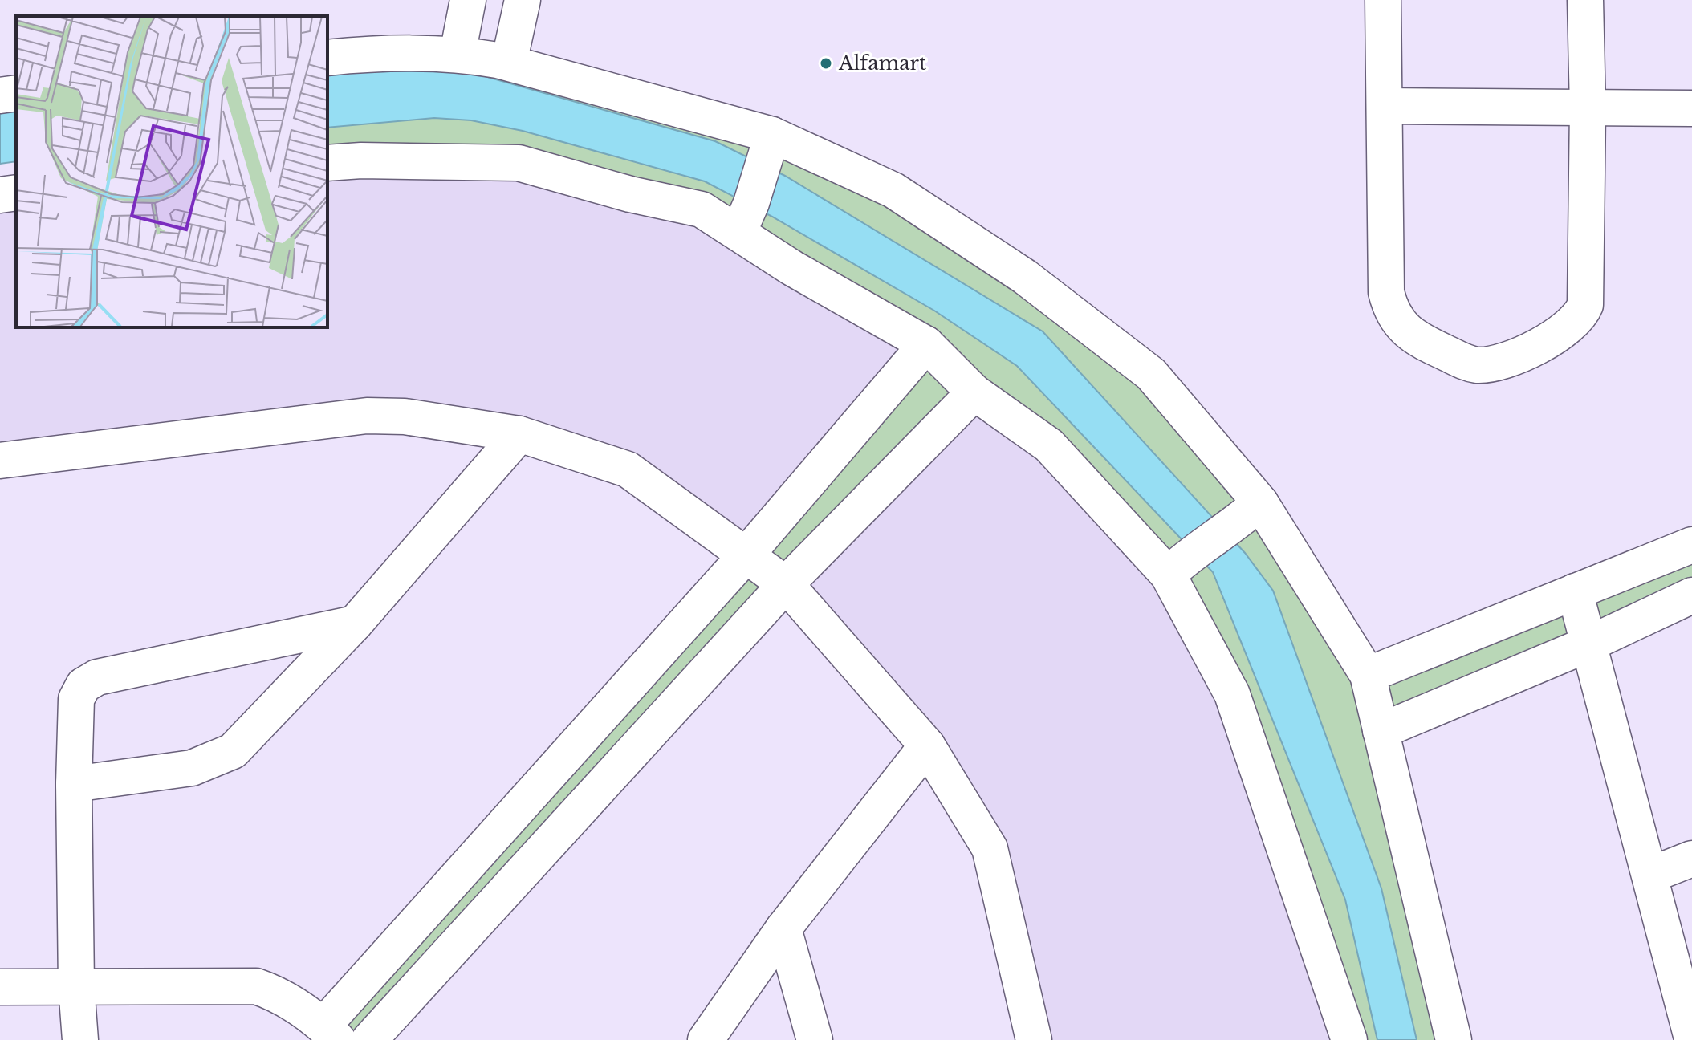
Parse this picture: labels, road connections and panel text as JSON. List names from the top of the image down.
{
  "places": ["Alfamart"]
}
